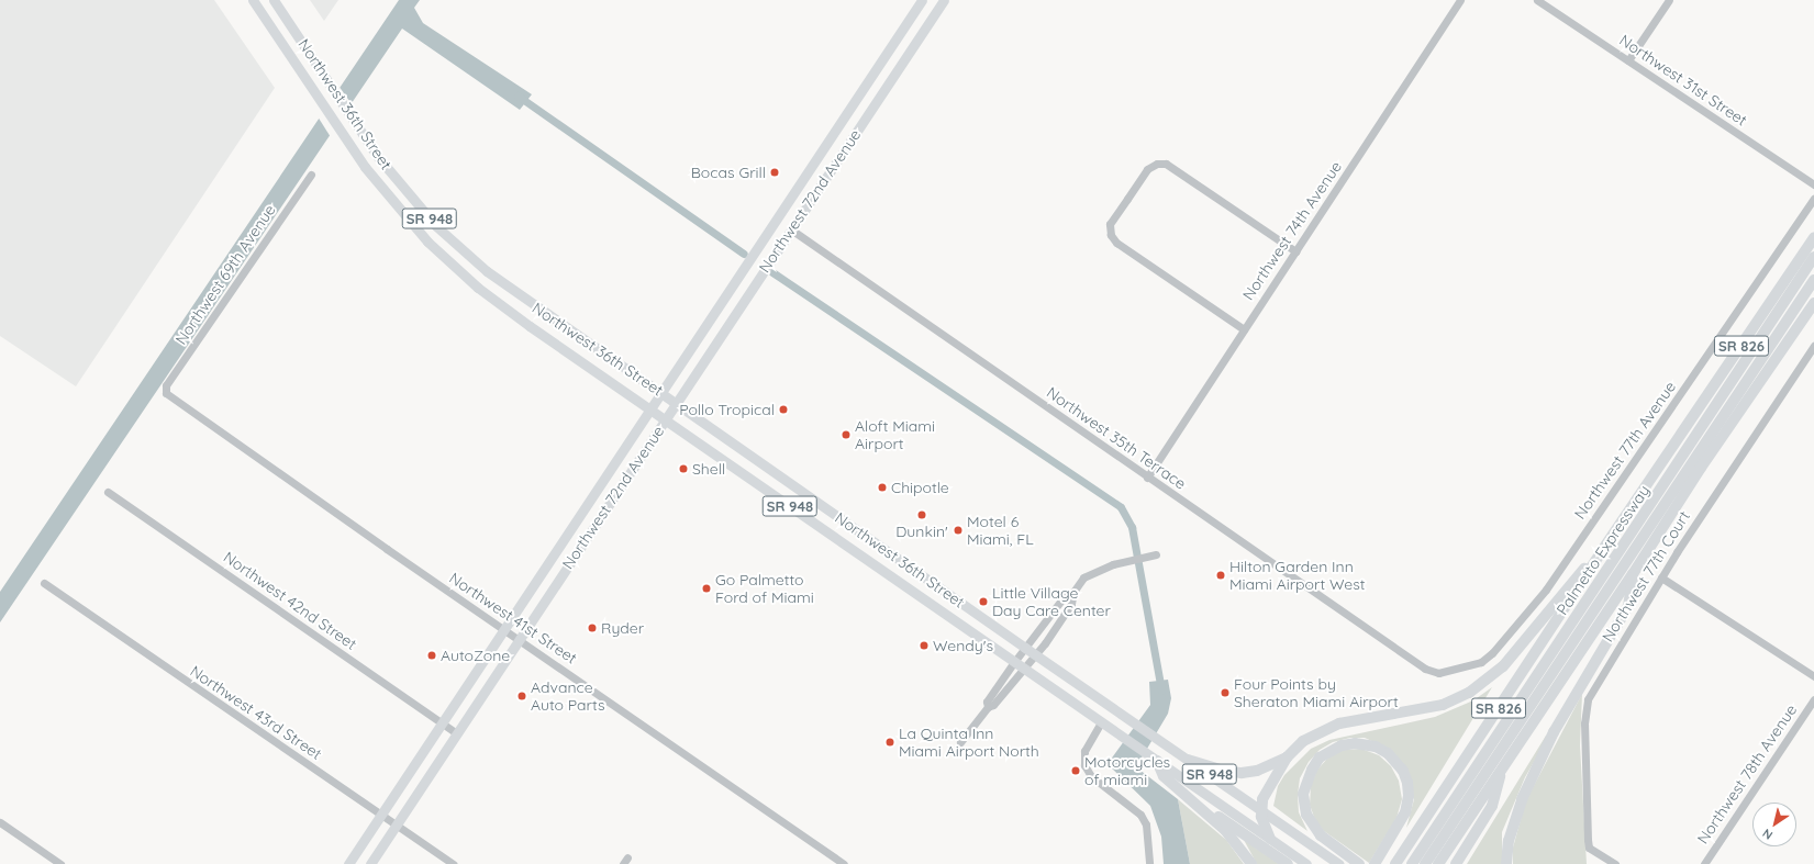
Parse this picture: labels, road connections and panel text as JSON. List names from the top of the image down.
{
  "streets": {
    "highway": ["SR 826", "Palmetto Expressway"],
    "main road": ["Northwest 36th Street", "Northwest 72nd Avenue", "SR 948"],
    "street": [
      "Northwest 31st Street",
      "Northwest 74th Avenue",
      "Northwest 69th Avenue",
      "Northwest 35th Terrace",
      "Northwest 77th Avenue",
      "Northwest 77th Court",
      "Northwest 42nd Street",
      "Northwest 41st Street",
      "Northwest 43rd Street",
      "Northwest 78th Avenue"
    ]
  },
  "crossings": [
    ["Northwest 36th Street", "Northwest 72nd Avenue"],
    ["Northwest 72nd Avenue", "Northwest 35th Terrace"],
    ["Northwest 72nd Avenue", "Northwest 42nd Street"],
    ["Northwest 72nd Avenue", "Northwest 41st Street"],
    ["Northwest 72nd Avenue", "Northwest 43rd Street"],
    ["Northwest 74th Avenue", "Northwest 35th Terrace"],
    ["Northwest 69th Avenue", "Northwest 41st Street"],
    ["Northwest 35th Terrace", "Northwest 77th Avenue"]
  ],
  "places": [
    "Bocas Grill",
    "Pollo Tropical",
    "Aloft Miami Airport",
    "Shell",
    "Chipotle",
    "Dunkin'",
    "Motel 6 Miami, FL",
    "Hilton Garden Inn Miami Airport West",
    "Go Palmetto Ford of Miami",
    "Little Village Day Care Center",
    "Ryder",
    "Wendy's",
    "AutoZone",
    "Four Points by Sheraton Miami Airport",
    "Advance Auto Parts",
    "La Quinta Inn Miami Airport North",
    "Motorcycles of miami"
  ],
  "north": "bottom left"
}
